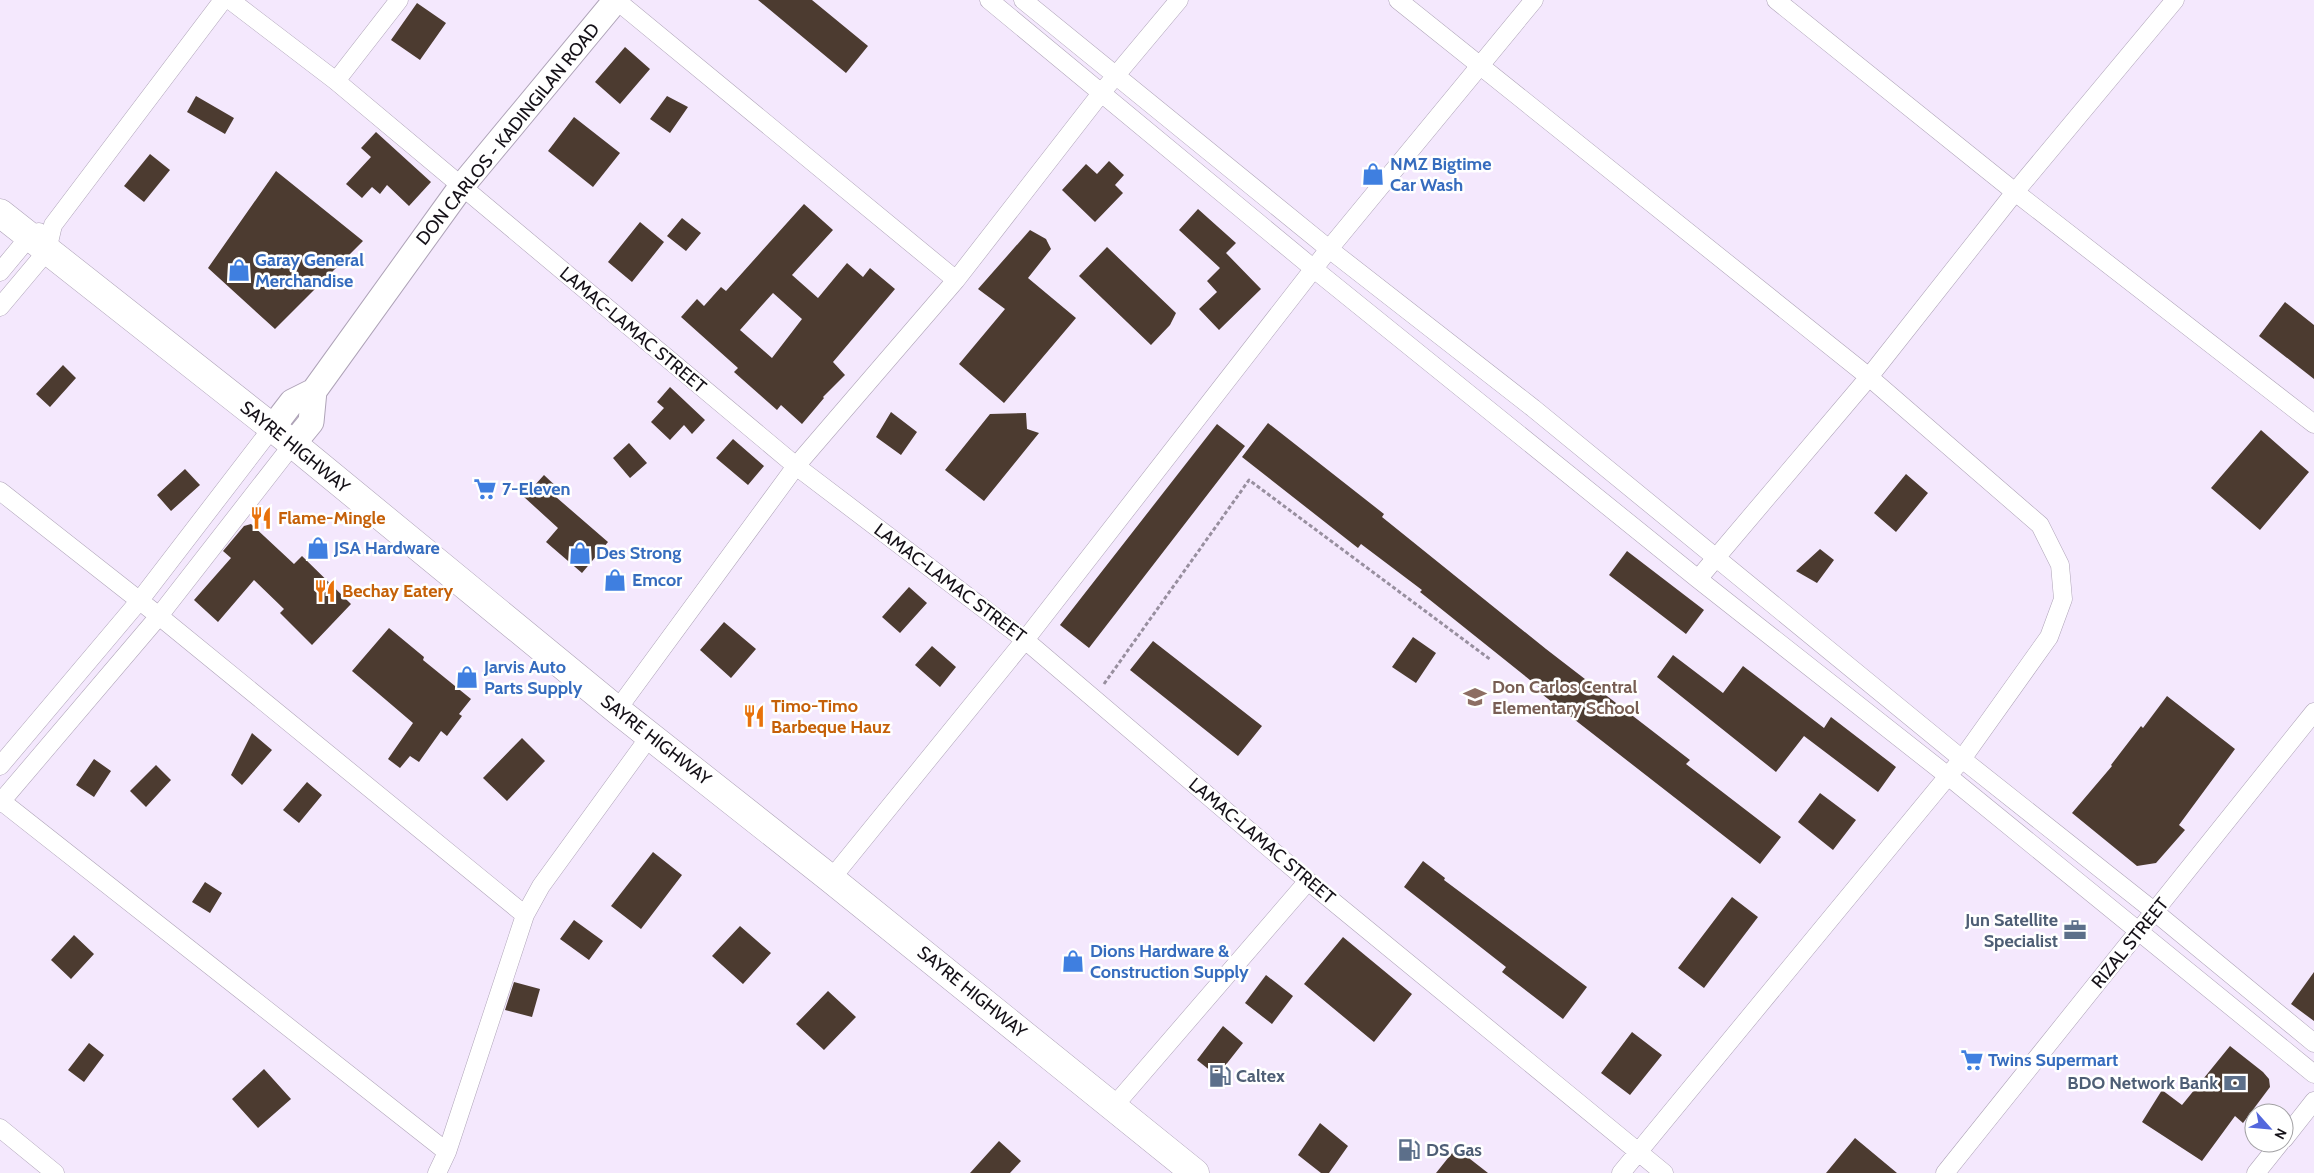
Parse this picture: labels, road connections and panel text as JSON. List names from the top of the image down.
{
  "streets": {
    "highway": ["SAYRE HIGHWAY"],
    "main road": ["DON CARLOS - KADINGILAN ROAD"],
    "street": ["LAMAC-LAMAC STREET", "RIZAL STREET"]
  },
  "crossings": [
    ["DON CARLOS - KADINGILAN ROAD", "LAMAC-LAMAC STREET"]
  ],
  "places": {
    "shop": [
      "NMZ Bigtime Car Wash",
      "Garay General Merchandise",
      "JSA Hardware",
      "Des Strong",
      "Emcor",
      "Jarvis Auto Parts Supply",
      "Dions Hardware & Construction Supply"
    ],
    "supermarket": ["7-Eleven", "Twins Supermart"],
    "restaurant": ["Flame-Mingle", "Bechay Eatery", "Timo-Timo Barbeque Hauz"],
    "school or university": ["Don Carlos Central Elementary School"],
    "office": ["Jun Satellite Specialist"],
    "fuel station": ["Caltex", "DS Gas"],
    "bank": ["BDO Network Bank"]
  },
  "north": "bottom right"
}
